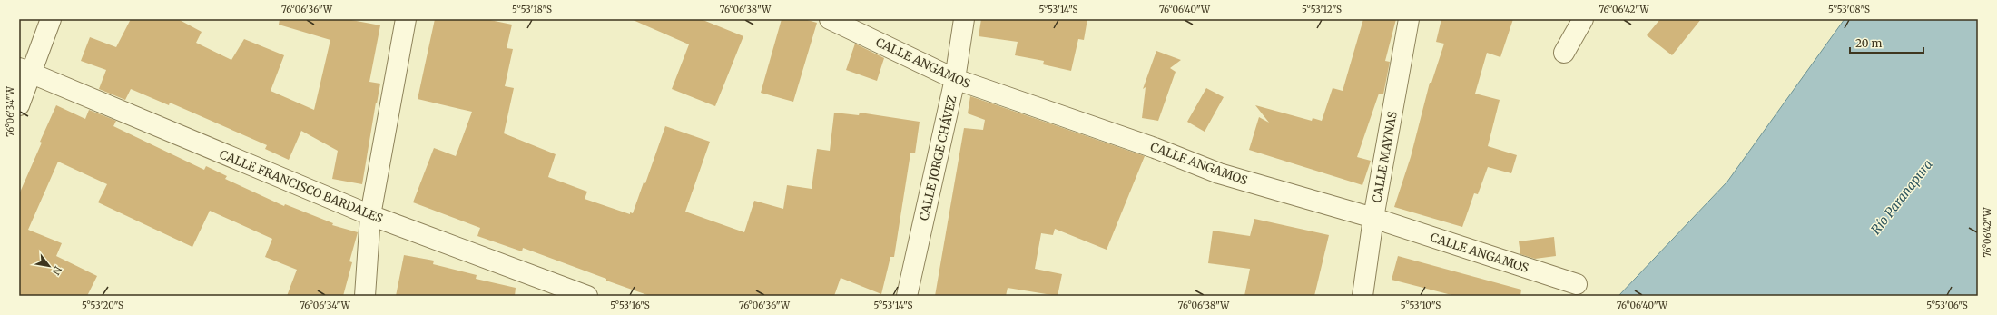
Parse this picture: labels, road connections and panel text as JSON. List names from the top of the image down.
{
  "streets": {
    "street": [
      "CALLE ANGAMOS",
      "CALLE MAYNAS",
      "CALLE JORGE CHÁVEZ",
      "CALLE FRANCISCO BARDALES"
    ]
  },
  "crossings": [
    ["CALLE ANGAMOS", "CALLE MAYNAS"],
    ["CALLE ANGAMOS", "CALLE JORGE CHÁVEZ"]
  ],
  "water": ["Río Paranapura"],
  "scale_bar": "20 m",
  "north": "bottom right",
  "coordinates": [
    "76°06'36\"W",
    "5°53'18\"S",
    "76°06'38\"W",
    "5°53'14\"S",
    "76°06'40\"W",
    "5°53'12\"S",
    "76°06'42\"W",
    "5°53'08\"S",
    "76°06'34\"W",
    "5°53'20\"S",
    "5°53'16\"S",
    "5°53'10\"S",
    "5°53'06\"S"
  ]
}
